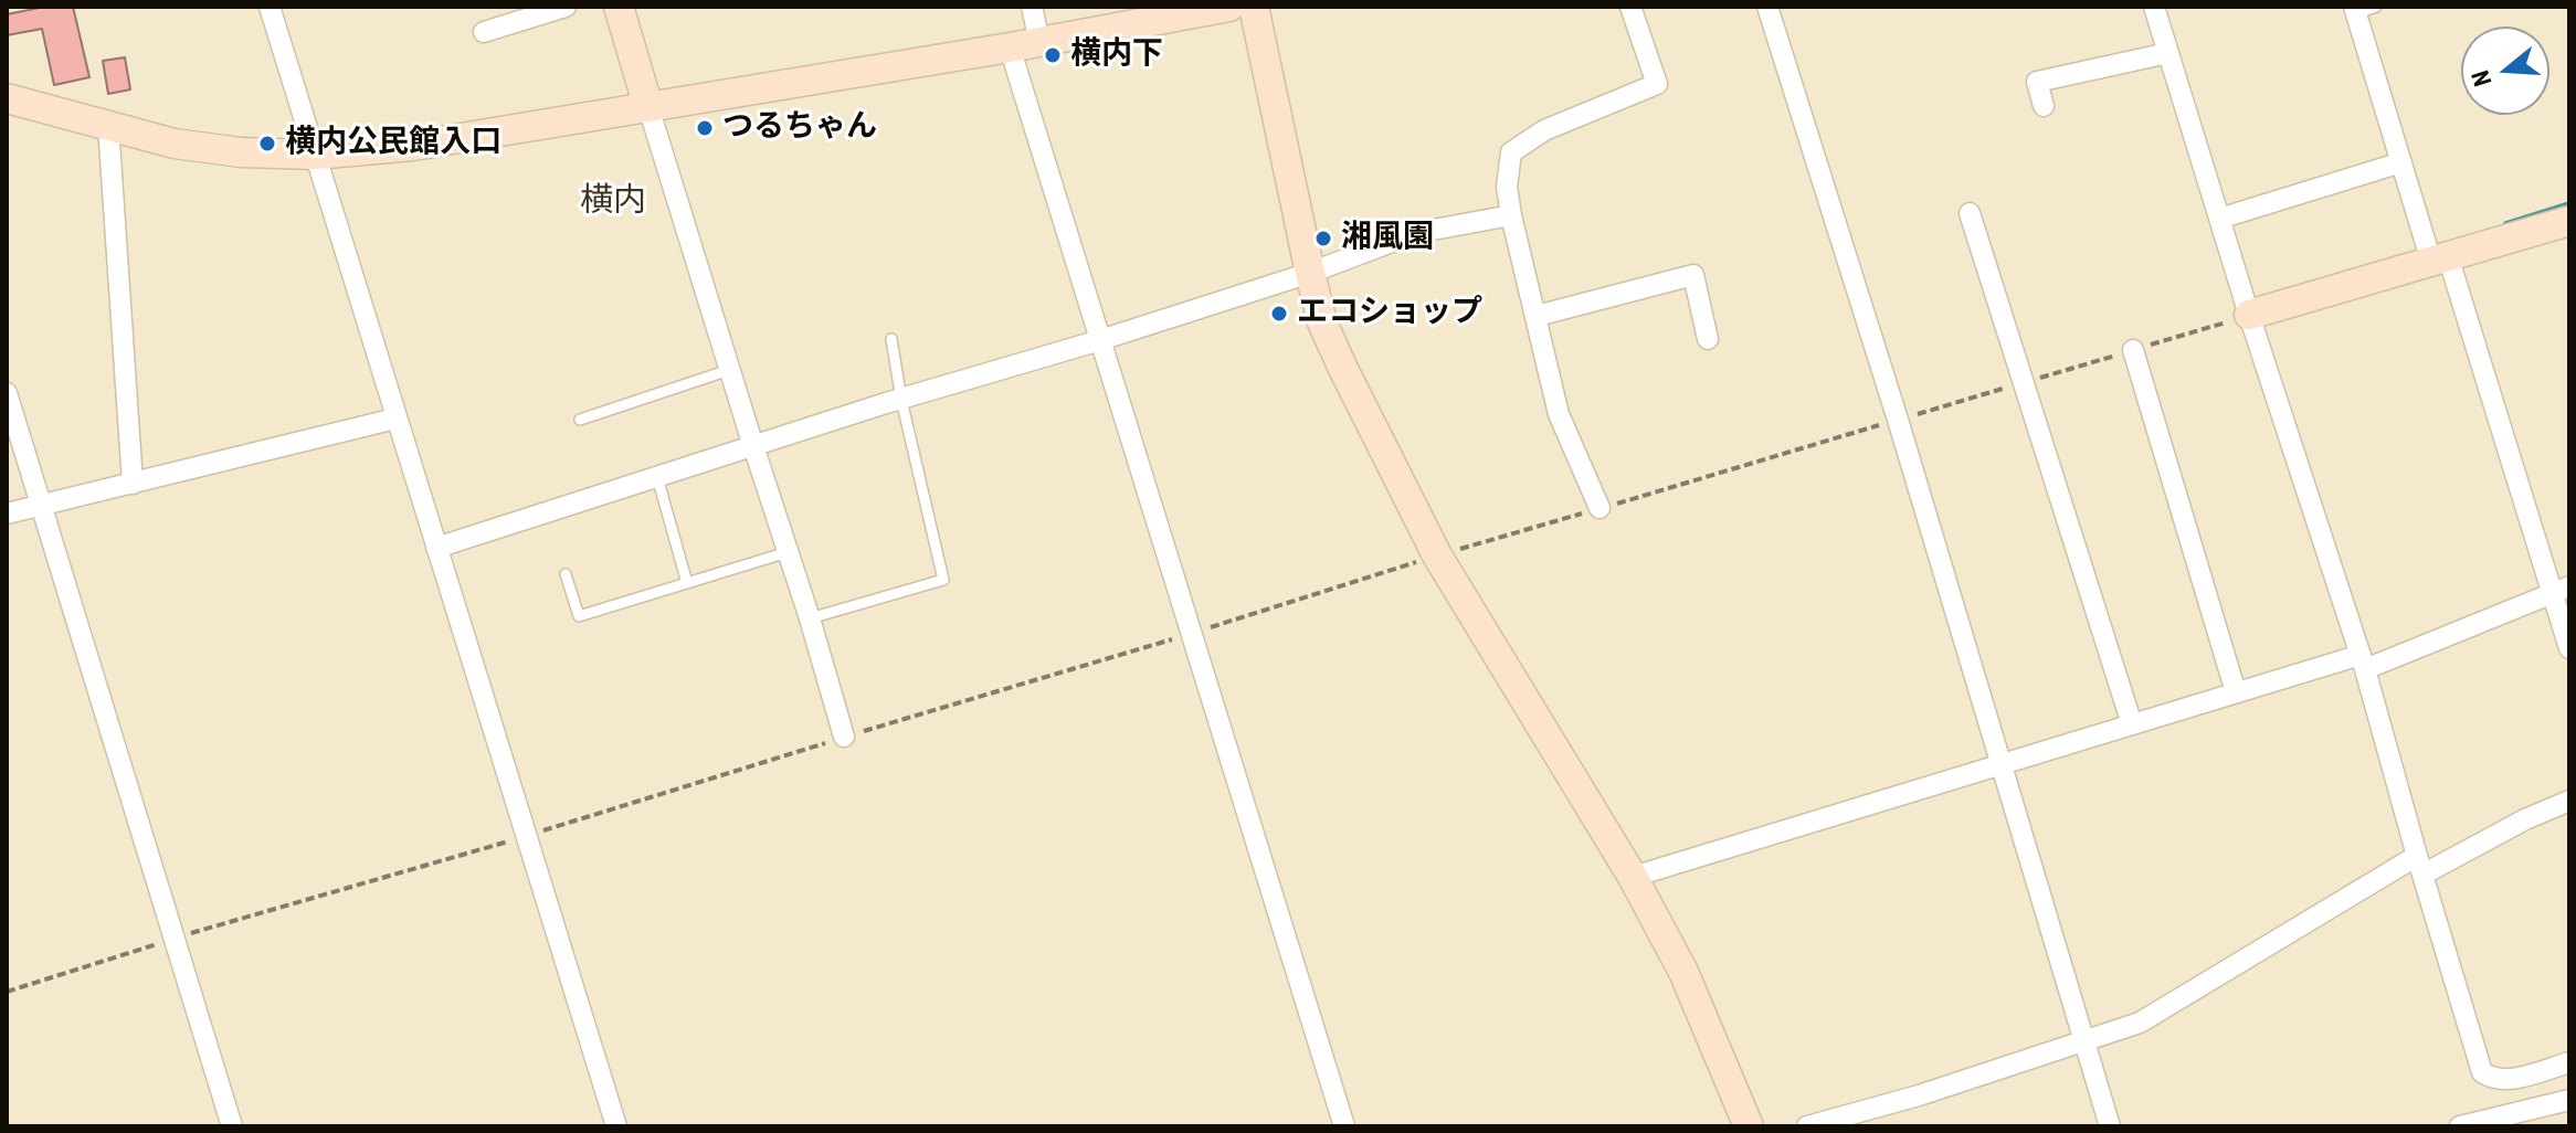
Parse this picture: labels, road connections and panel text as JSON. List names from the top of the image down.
{
  "districts": ["横内"],
  "places": [
    "横内下",
    "つるちゃん",
    "横内公民館入口",
    "湘風園",
    "エコショップ"
  ],
  "north": "left"
}
